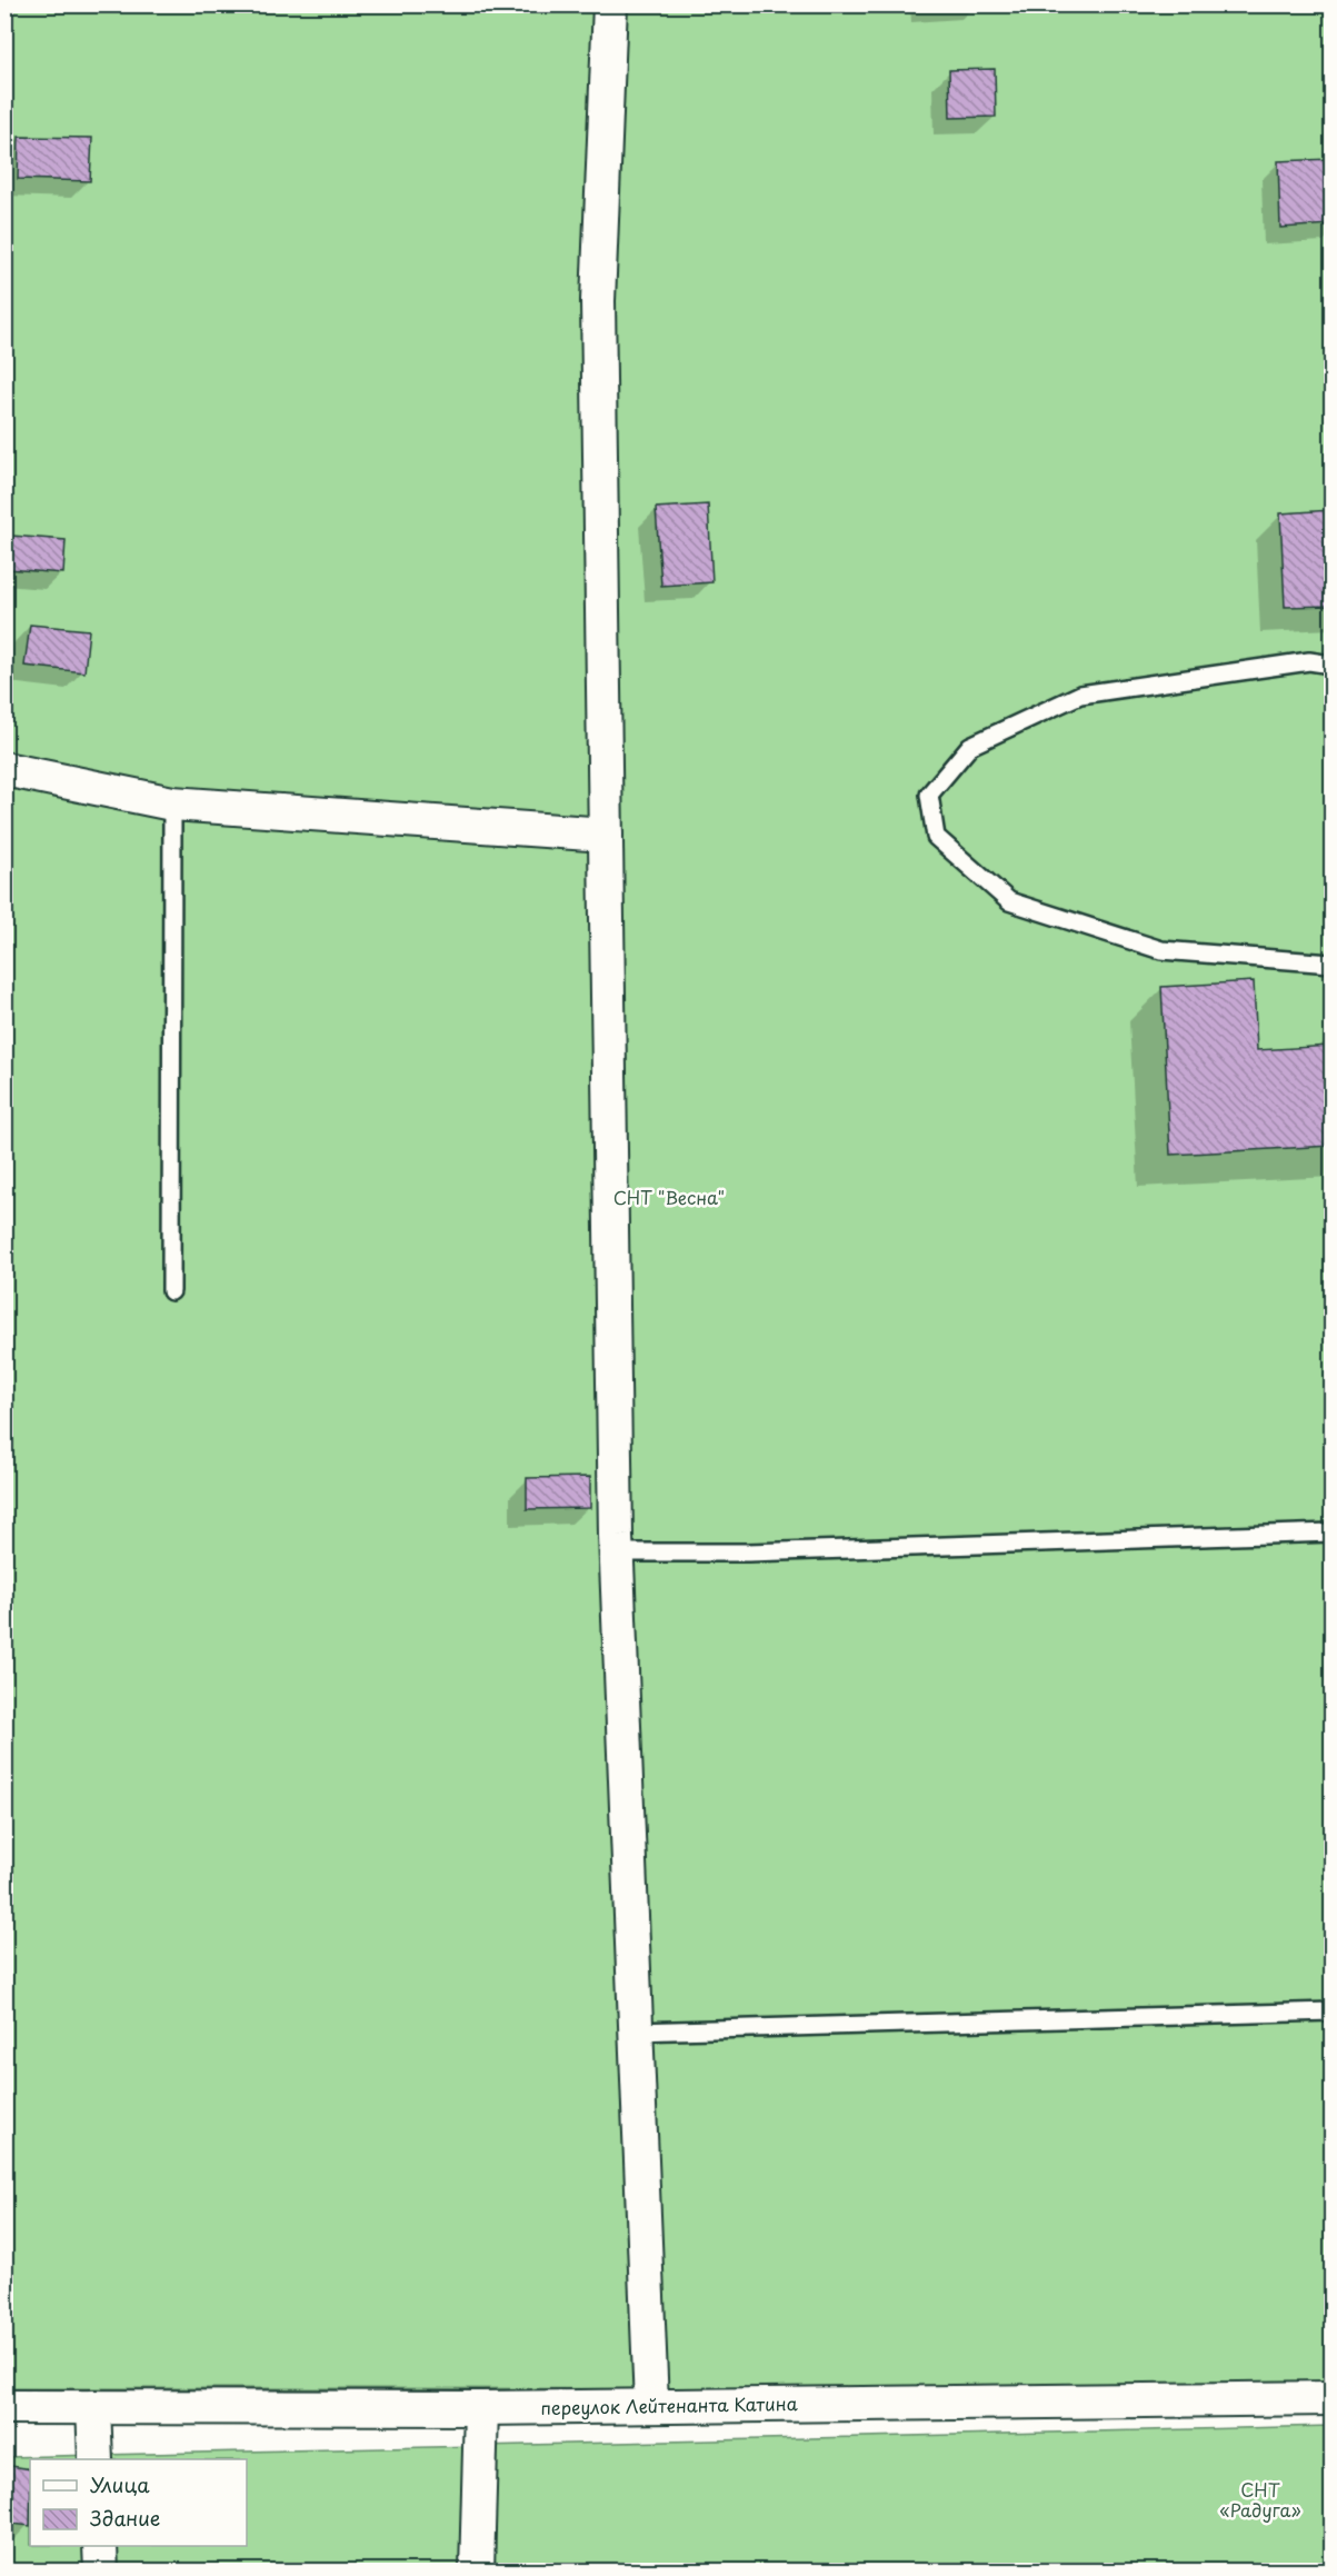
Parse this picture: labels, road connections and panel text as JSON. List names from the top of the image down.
{
  "streets": {
    "street": ["переулок Лейтенанта Катина"]
  },
  "parks": ["СНТ \"Весна\"", "СНТ «Радуга»"],
  "legend": ["Улица", "Здание"]
}
